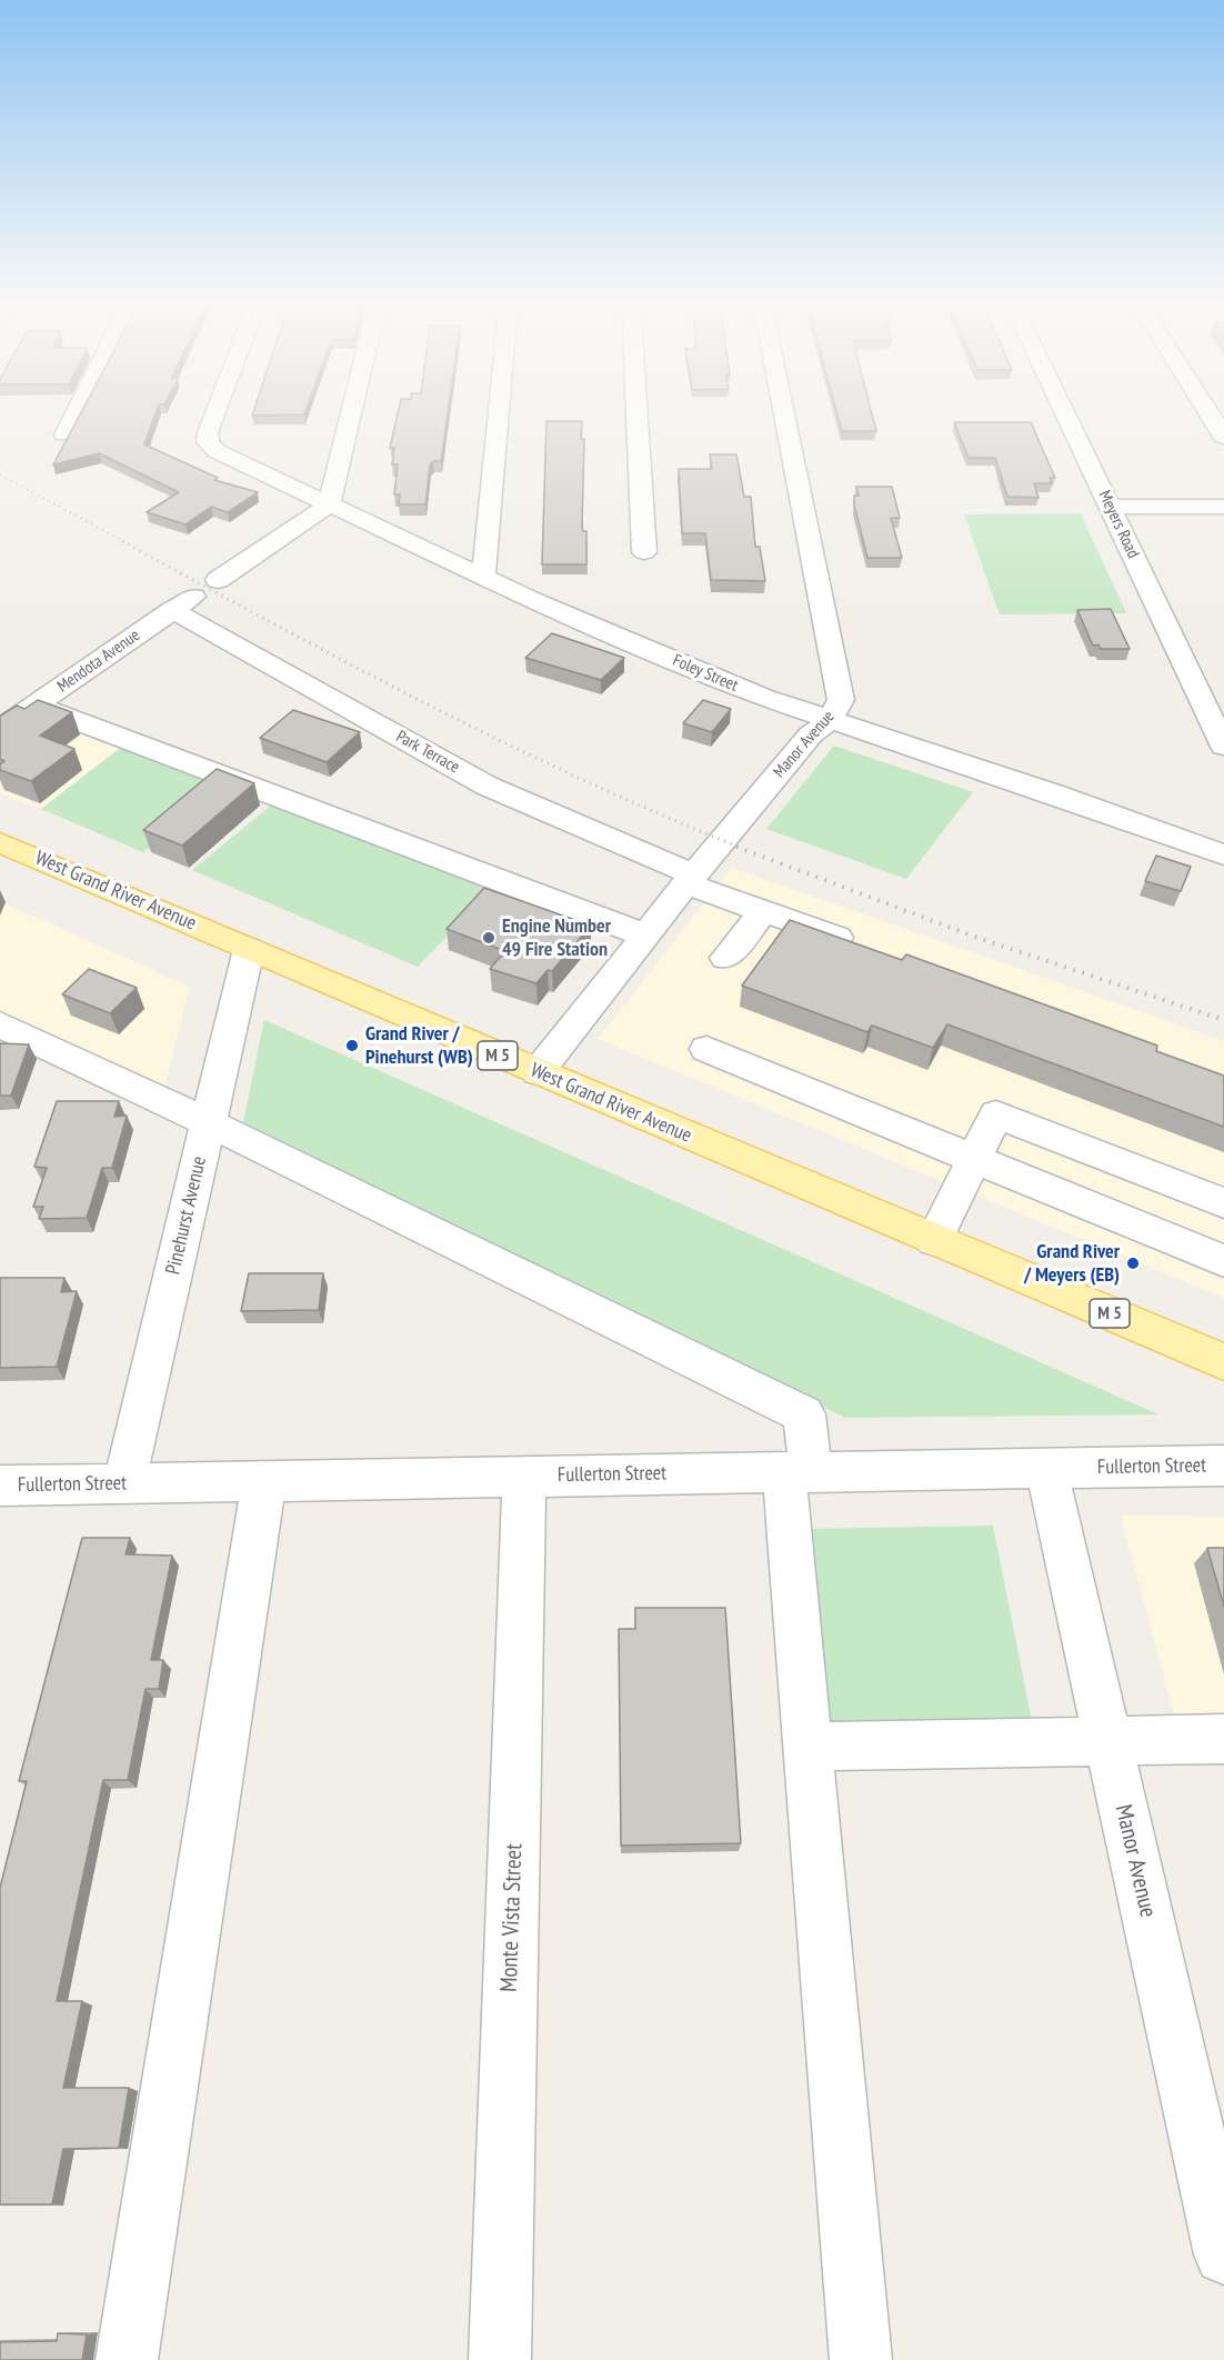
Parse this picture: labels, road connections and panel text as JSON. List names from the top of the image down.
{
  "streets": {
    "main road": ["West Grand River Avenue", "M 5"],
    "street": [
      "Meyers Road",
      "Mendota Avenue",
      "Foley Street",
      "Manor Avenue",
      "Park Terrace",
      "Pinehurst Avenue",
      "Fullerton Street",
      "Monte Vista Street"
    ]
  },
  "crossings": [
    ["Mendota Avenue", "Foley Street"],
    ["Mendota Avenue", "Park Terrace"],
    ["Foley Street", "Manor Avenue"],
    ["Manor Avenue", "Park Terrace"],
    ["Manor Avenue", "West Grand River Avenue"],
    ["Manor Avenue", "Fullerton Street"],
    ["West Grand River Avenue", "Pinehurst Avenue"],
    ["Pinehurst Avenue", "Fullerton Street"],
    ["Fullerton Street", "Monte Vista Street"]
  ],
  "places": ["Engine Number 49 Fire Station", "Grand River / Pinehurst (WB)", "Grand River / Meyers (EB)"]
}
